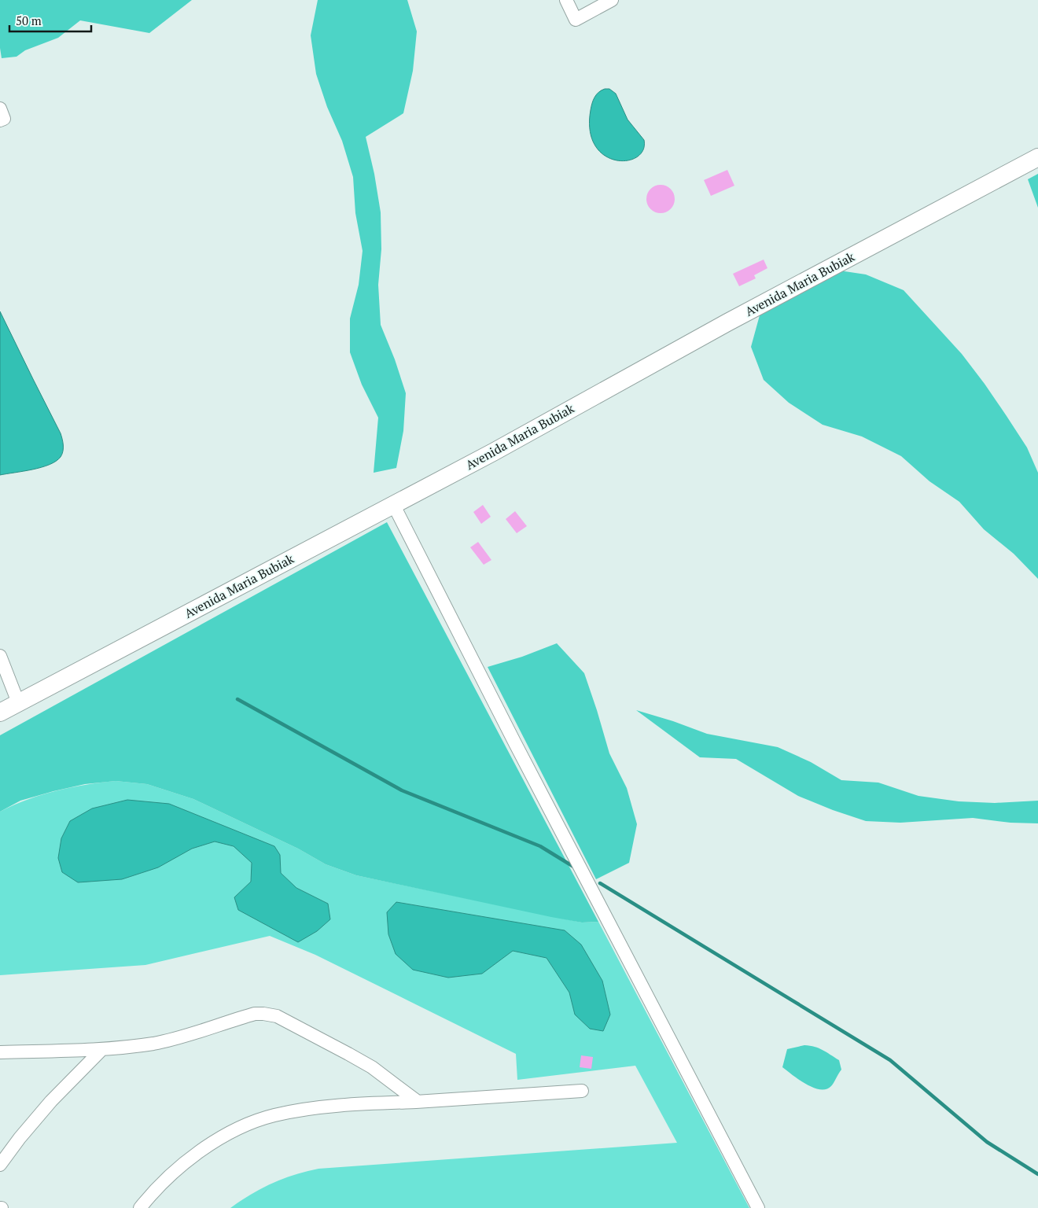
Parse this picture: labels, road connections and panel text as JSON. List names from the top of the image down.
{
  "streets": {
    "street": ["Avenida Maria Bubiak"]
  },
  "scale_bar": "50 m"
}
